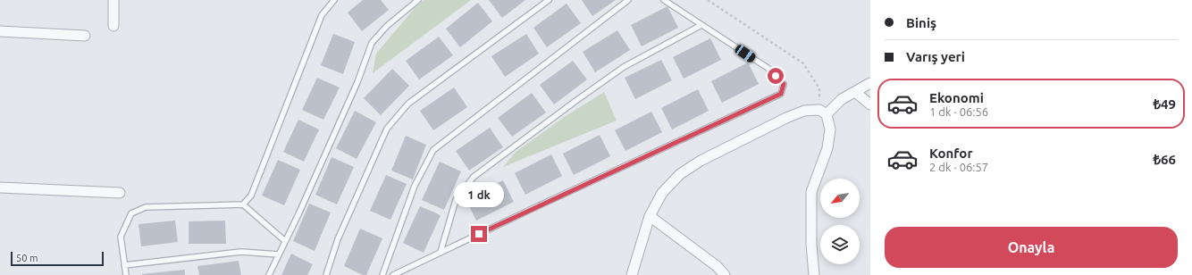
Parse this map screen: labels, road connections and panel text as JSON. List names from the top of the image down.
{
  "scale_bar": "50 m",
  "north": "bottom left",
  "page": {
    "banner": ["Biniş", "Varış yeri"],
    "list": [
      {
        "name": "Ekonomi",
        "note": "1 dk · 06:56",
        "value": "₺49"
      },
      {
        "name": "Konfor",
        "note": "2 dk · 06:57",
        "value": "₺66"
      }
    ],
    "bubble": "1 dk",
    "buttons": "Onayla",
    "scale": "50 m"
  }
}
